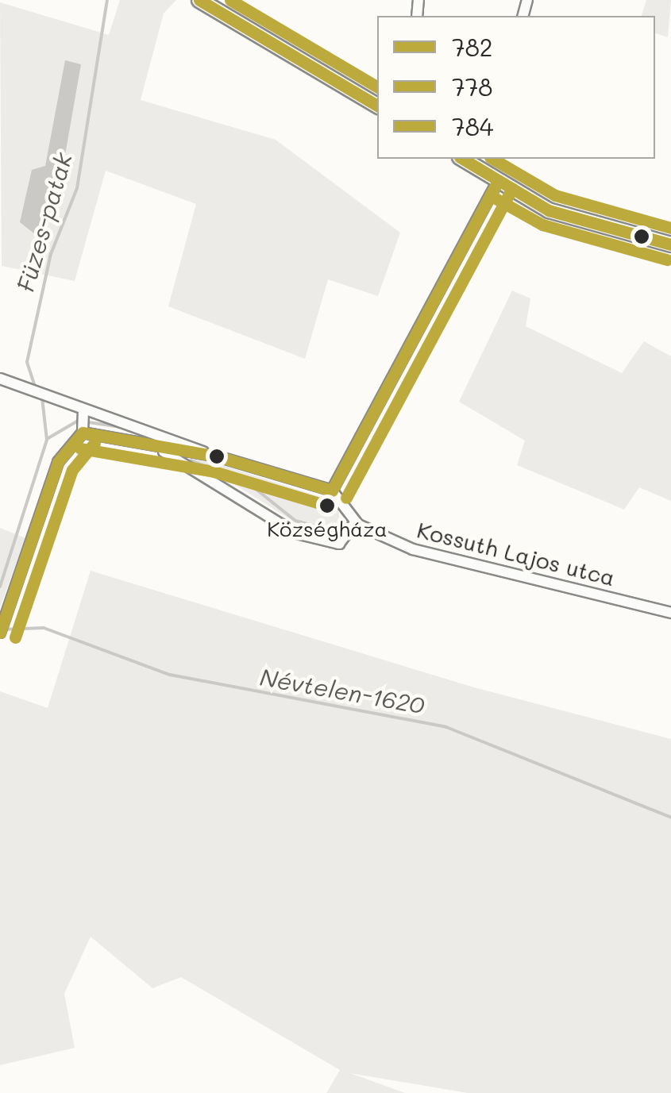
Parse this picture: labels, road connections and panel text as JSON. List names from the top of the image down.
{
  "streets": {
    "street": ["Kossuth Lajos utca"]
  },
  "water": ["Füzes-patak", "Névtelen-1620"],
  "places": ["Községháza"],
  "lines": ["transit line 782", "transit line 784", "transit line 778"],
  "legend": ["782", "778", "784"]
}
